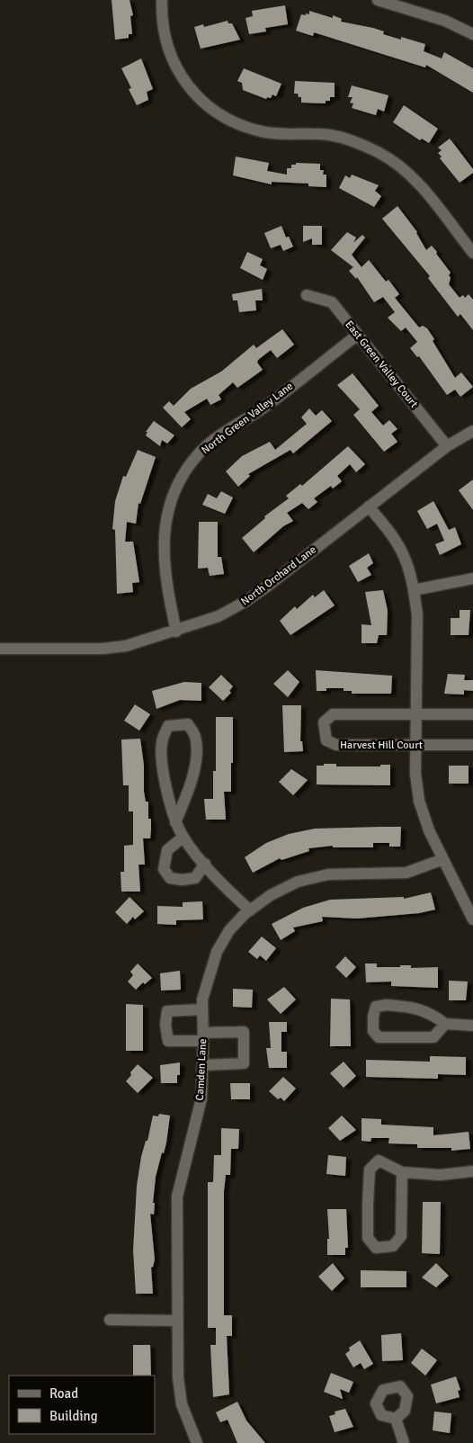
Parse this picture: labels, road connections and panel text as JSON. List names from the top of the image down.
{
  "streets": {
    "street": [
      "East Green Valley Court",
      "North Green Valley Lane",
      "North Orchard Lane",
      "Harvest Hill Court",
      "Camden Lane"
    ]
  },
  "crossings": [
    ["East Green Valley Court", "North Green Valley Lane"],
    ["East Green Valley Court", "North Orchard Lane"],
    ["North Green Valley Lane", "North Orchard Lane"]
  ],
  "legend": ["Road", "Building"]
}
